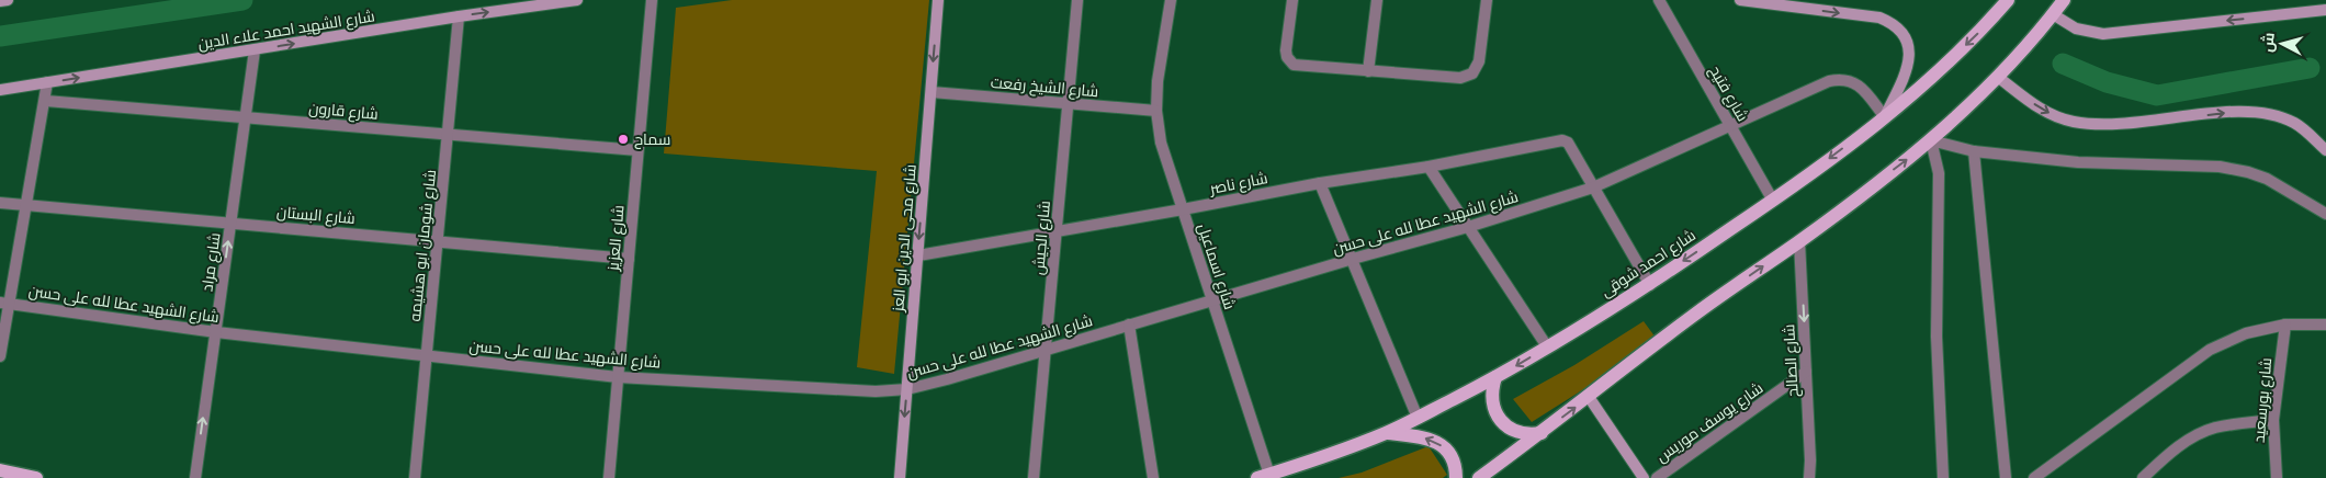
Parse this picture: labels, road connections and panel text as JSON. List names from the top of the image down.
{
  "streets": {
    "main road": ["شارع احمد شوقى"],
    "street": [
      "شارع الشهيد احمد علاء الدين",
      "شارع الشيخ رفعت",
      "شارع فتيح",
      "شارع قارون",
      "شارع ناصر",
      "شارع البستان",
      "شارع الشهيد عطا لله على حسن",
      "شارع العزيز",
      "شارع محى الدين ابو العز",
      "شارع الجيش",
      "شارع شومان ابو هشيمه",
      "شارع مراد",
      "شارع اسماعيل",
      "شارع الصالح",
      "شارع بورسعيد",
      "شارع يوسف موريس"
    ]
  },
  "crossings": [
    ["شارع الشهيد احمد علاء الدين", "شارع شومان ابو هشيمه"],
    ["شارع الشهيد احمد علاء الدين", "شارع مراد"],
    ["شارع الشيخ رفعت", "شارع محى الدين ابو العز"],
    ["شارع الشيخ رفعت", "شارع الجيش"],
    ["شارع الشيخ رفعت", "شارع اسماعيل"],
    ["شارع فتيح", "شارع الشهيد عطا لله على حسن"],
    ["شارع فتيح", "شارع احمد شوقى"],
    ["شارع قارون", "شارع العزيز"],
    ["شارع قارون", "شارع شومان ابو هشيمه"],
    ["شارع قارون", "شارع مراد"],
    ["شارع ناصر", "شارع الشهيد عطا لله على حسن"],
    ["شارع ناصر", "شارع محى الدين ابو العز"],
    ["شارع ناصر", "شارع الجيش"],
    ["شارع ناصر", "شارع اسماعيل"],
    ["شارع البستان", "شارع العزيز"],
    ["شارع البستان", "شارع شومان ابو هشيمه"],
    ["شارع البستان", "شارع مراد"],
    ["شارع الشهيد عطا لله على حسن", "شارع العزيز"],
    ["شارع الشهيد عطا لله على حسن", "شارع محى الدين ابو العز"],
    ["شارع الشهيد عطا لله على حسن", "شارع الجيش"],
    ["شارع الشهيد عطا لله على حسن", "شارع شومان ابو هشيمه"],
    ["شارع الشهيد عطا لله على حسن", "شارع مراد"],
    ["شارع الشهيد عطا لله على حسن", "شارع احمد شوقى"],
    ["شارع الشهيد عطا لله على حسن", "شارع اسماعيل"],
    ["شارع احمد شوقى", "شارع اسماعيل"],
    ["شارع الصالح", "شارع يوسف موريس"]
  ],
  "one_way": [
    "شارع الشهيد احمد علاء الدين",
    "شارع محى الدين ابو العز",
    "شارع مراد",
    "شارع الصالح"
  ],
  "places": ["سماح"],
  "north": "left"
}
